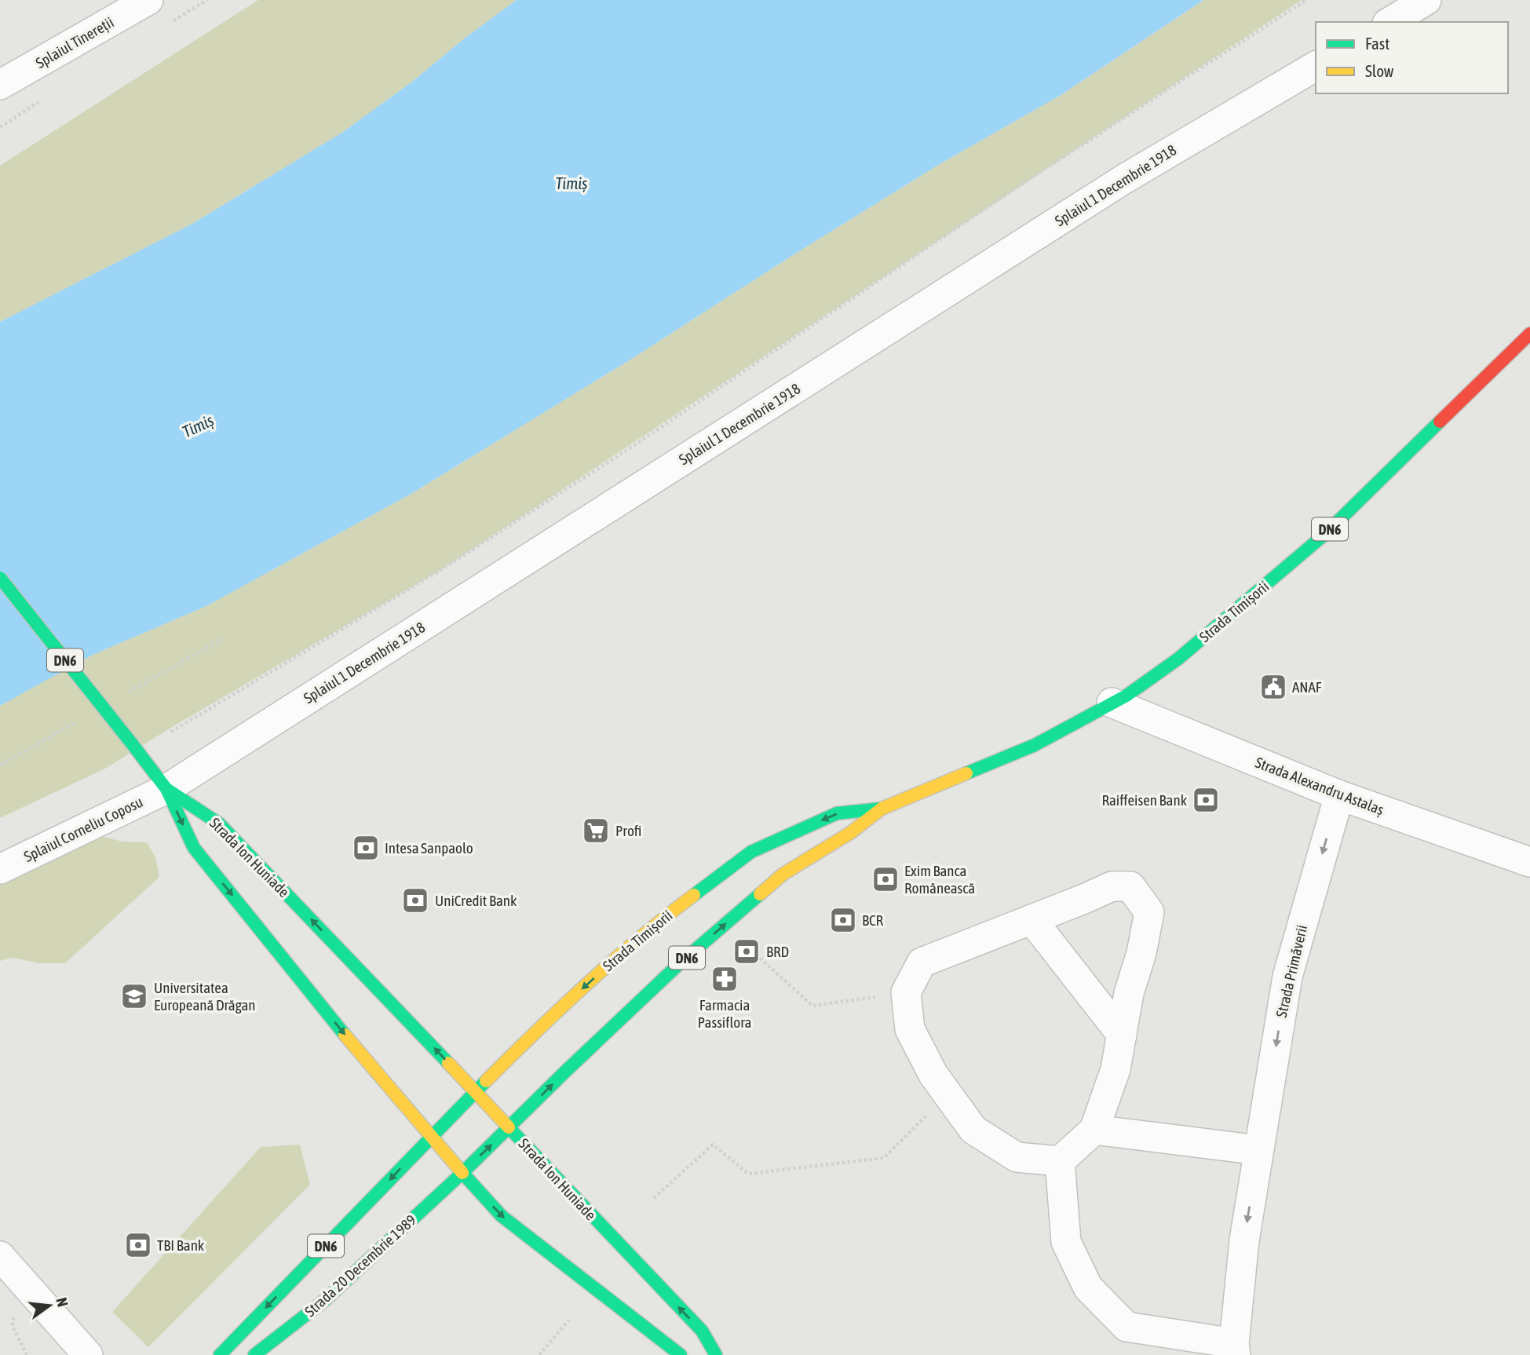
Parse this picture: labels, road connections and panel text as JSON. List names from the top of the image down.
{
  "streets": {
    "main road": [
      "DN6",
      "Strada Timișorii",
      "Strada Ion Huniade",
      "Strada 20 Decembrie 1989"
    ],
    "street": [
      "Splaiul Tinereții",
      "Splaiul 1 Decembrie 1918",
      "Strada Alexandru Astalaș",
      "Splaiul Corneliu Coposu",
      "Strada Primăverii"
    ]
  },
  "crossings": [
    ["Splaiul 1 Decembrie 1918", "DN6"],
    ["Splaiul 1 Decembrie 1918", "Splaiul Corneliu Coposu"],
    ["Splaiul 1 Decembrie 1918", "Strada Ion Huniade"],
    ["DN6", "Strada Timișorii"],
    ["DN6", "Splaiul Corneliu Coposu"],
    ["DN6", "Strada Ion Huniade"],
    ["Strada Timișorii", "Strada Alexandru Astalaș"],
    ["Strada Timișorii", "Strada Ion Huniade"],
    ["Strada Timișorii", "Strada 20 Decembrie 1989"],
    ["Strada Alexandru Astalaș", "Strada Primăverii"],
    ["Splaiul Corneliu Coposu", "Strada Ion Huniade"],
    ["Strada Ion Huniade", "Strada 20 Decembrie 1989"]
  ],
  "one_way": ["Strada Primăverii"],
  "water": ["Timiș"],
  "places": {
    "public building": ["ANAF"],
    "bank": [
      "Raiffeisen Bank",
      "Intesa Sanpaolo",
      "Exim Banca Românească",
      "UniCredit Bank",
      "BCR",
      "BRD",
      "TBI Bank"
    ],
    "supermarket": ["Profi"],
    "pharmacy": ["Farmacia Passiflora"],
    "school or university": ["Universitatea Europeană Drăgan"]
  },
  "legend": ["Fast", "Slow"],
  "north": "right"
}
